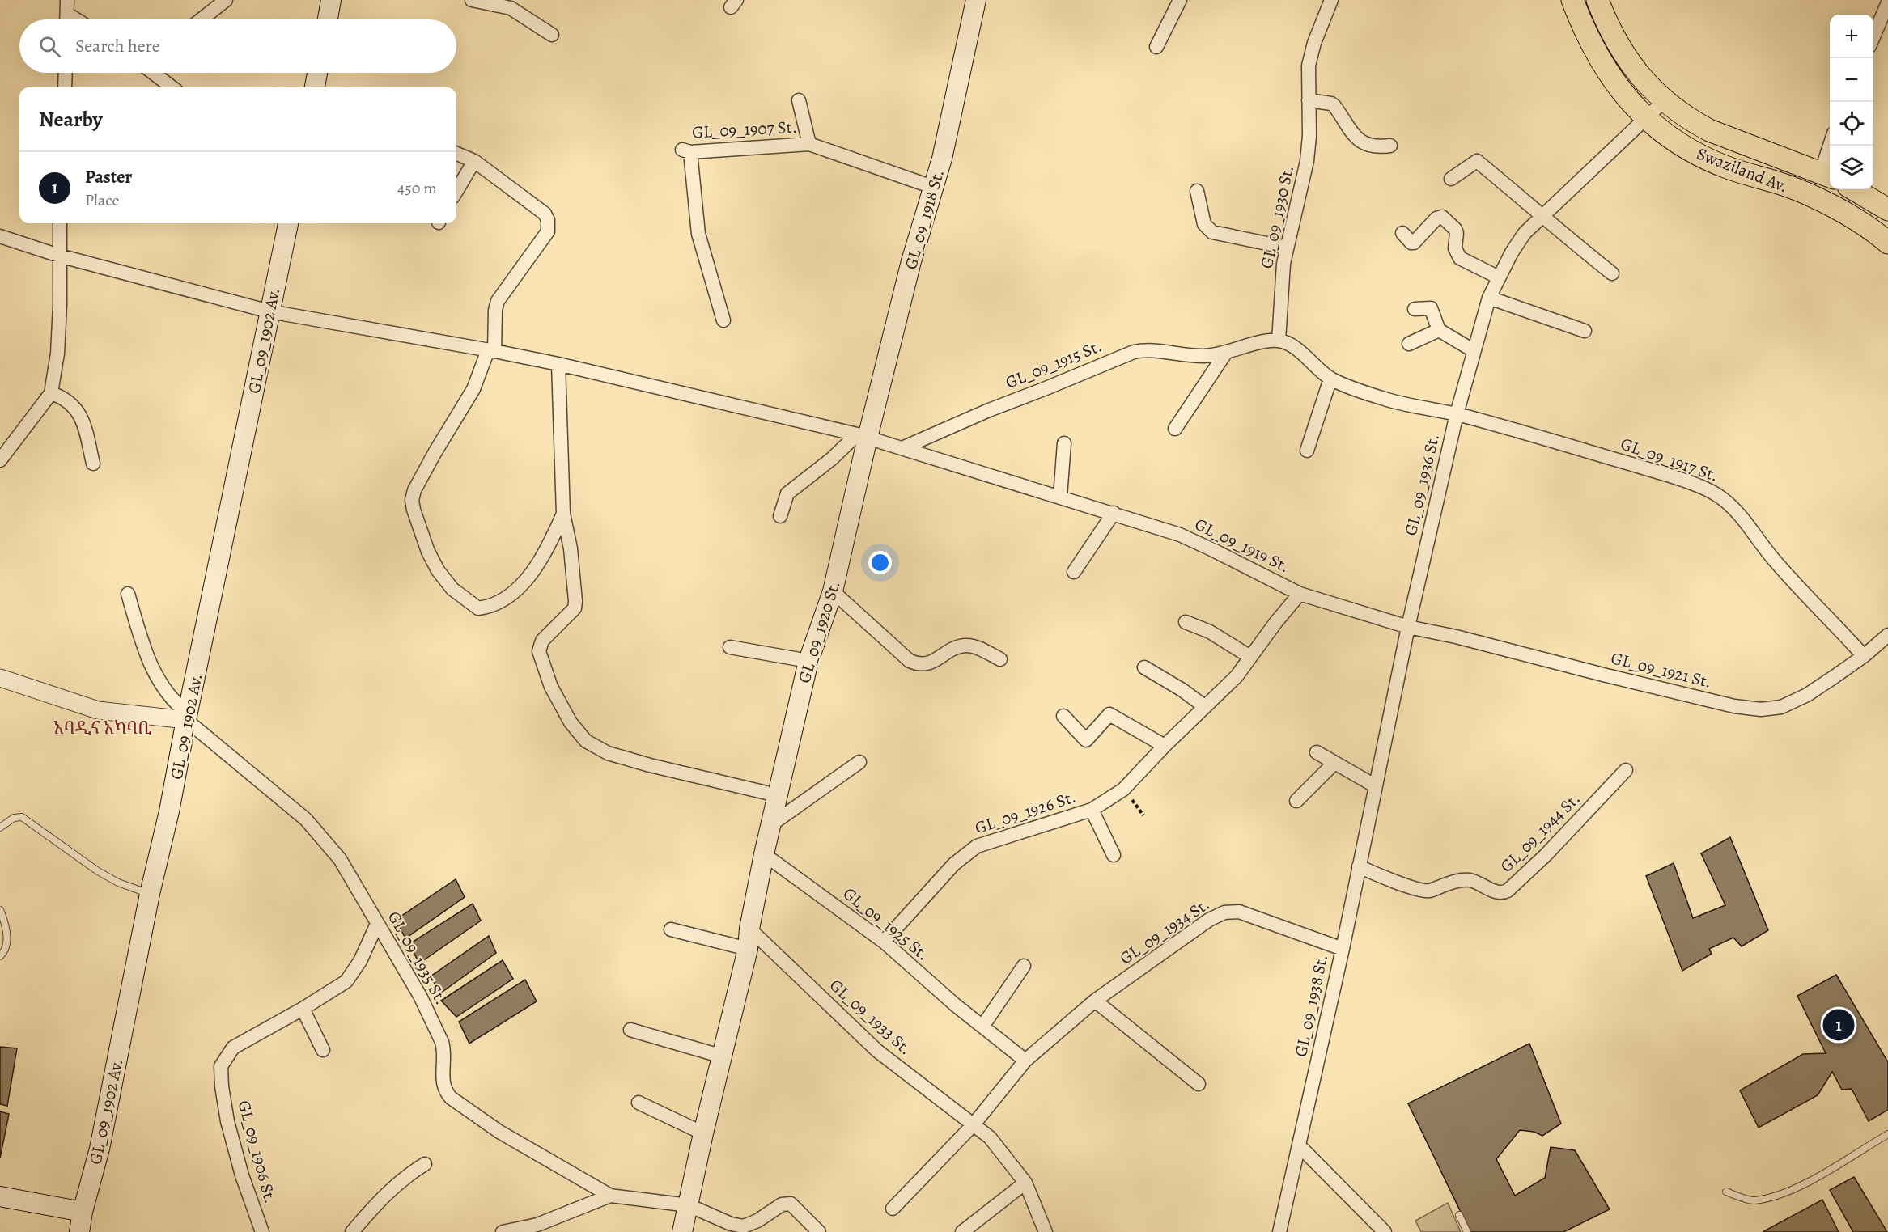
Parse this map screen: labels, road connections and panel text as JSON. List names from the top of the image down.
{
  "streets": {
    "main road": [
      "Swaziland Av.",
      "GL_09_1918 St.",
      "GL_09_1902 Av.",
      "GL_09_1920 St."
    ],
    "street": [
      "GL_09_1907 St.",
      "GL_09_1930 St.",
      "GL_09_1915 St.",
      "GL_09_1917 St.",
      "GL_09_1936 St.",
      "GL_09_1919 St.",
      "GL_09_1921 St.",
      "GL_09_1926 St.",
      "GL_09_1944 St.",
      "GL_09_1925 St.",
      "GL_09_1934 St.",
      "GL_09_1935 St.",
      "GL_09_1938 St.",
      "GL_09_1933 St.",
      "GL_09_1906 St."
    ]
  },
  "crossings": [
    ["GL_09_1907 St.", "GL_09_1918 St."],
    ["Swaziland Av.", "GL_09_1936 St."],
    ["GL_09_1930 St.", "GL_09_1915 St."],
    ["GL_09_1918 St.", "GL_09_1919 St."],
    ["GL_09_1918 St.", "GL_09_1920 St."],
    ["GL_09_1902 Av.", "GL_09_1919 St."],
    ["GL_09_1902 Av.", "GL_09_1935 St."],
    ["GL_09_1915 St.", "GL_09_1919 St."],
    ["GL_09_1917 St.", "GL_09_1936 St."],
    ["GL_09_1917 St.", "GL_09_1921 St."],
    ["GL_09_1936 St.", "GL_09_1919 St."],
    ["GL_09_1936 St.", "GL_09_1921 St."],
    ["GL_09_1936 St.", "GL_09_1938 St."],
    ["GL_09_1919 St.", "GL_09_1920 St."],
    ["GL_09_1919 St.", "GL_09_1921 St."],
    ["GL_09_1919 St.", "GL_09_1926 St."],
    ["GL_09_1919 St.", "GL_09_1938 St."],
    ["GL_09_1920 St.", "GL_09_1925 St."],
    ["GL_09_1920 St.", "GL_09_1933 St."],
    ["GL_09_1921 St.", "GL_09_1938 St."],
    ["GL_09_1926 St.", "GL_09_1925 St."],
    ["GL_09_1944 St.", "GL_09_1938 St."],
    ["GL_09_1925 St.", "GL_09_1934 St."],
    ["GL_09_1934 St.", "GL_09_1938 St."],
    ["GL_09_1934 St.", "GL_09_1933 St."],
    ["GL_09_1935 St.", "GL_09_1906 St."]
  ],
  "districts": ["አባዲና አካባቢ"],
  "page": {
    "map_buttons": ["+", "−"],
    "search": "Search here",
    "heading": "Nearby",
    "list": [
      {
        "mark": "1",
        "name": "Paster",
        "note": "Place",
        "value": "450 m"
      }
    ],
    "pins": "1"
  }
}
